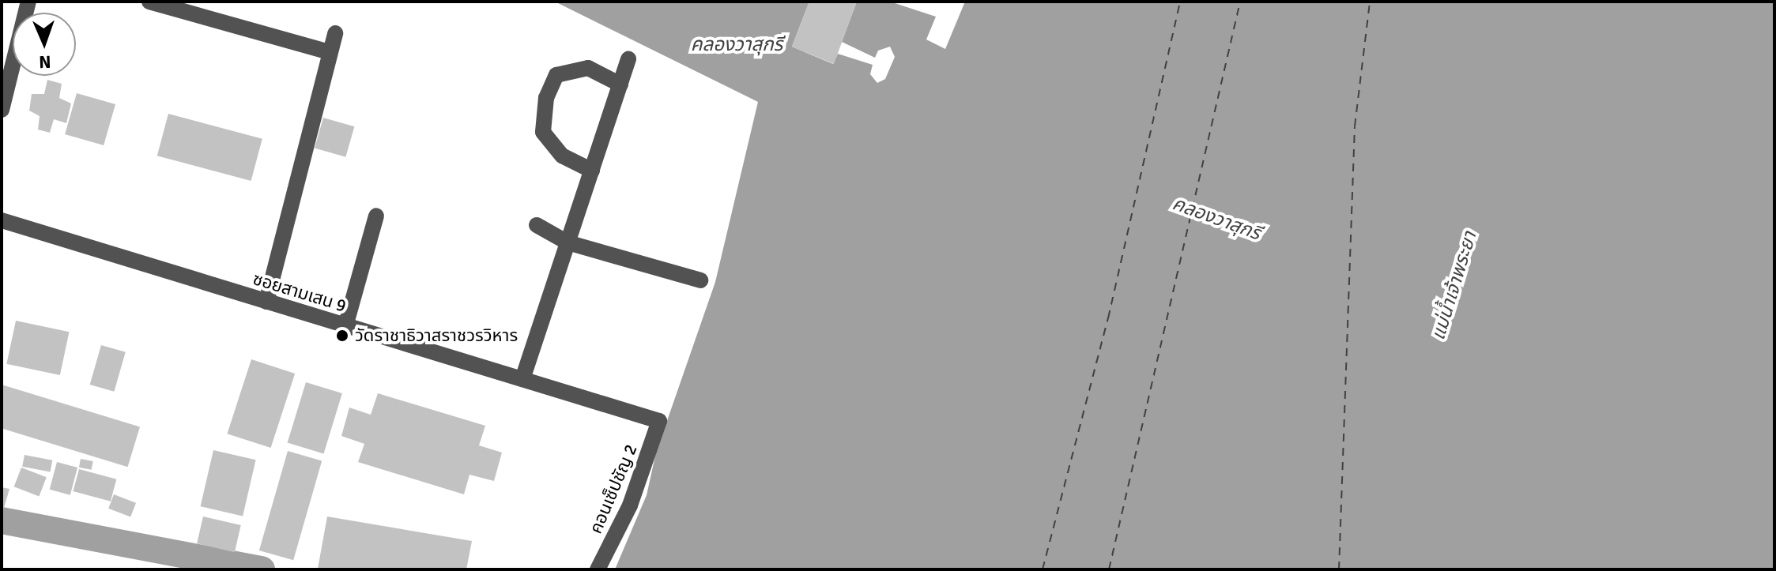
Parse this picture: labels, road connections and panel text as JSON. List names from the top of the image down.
{
  "streets": {
    "street": ["ซอยสามเสน 9", "คอนเซ็ปชัญ 2"]
  },
  "crossings": [
    ["ซอยสามเสน 9", "คอนเซ็ปชัญ 2"]
  ],
  "water": ["คลองวาสุกรี", "แม่น้ำเจ้าพระยา"],
  "places": ["วัดราชาธิวาสราชวรวิหาร"],
  "north": "bottom"
}
